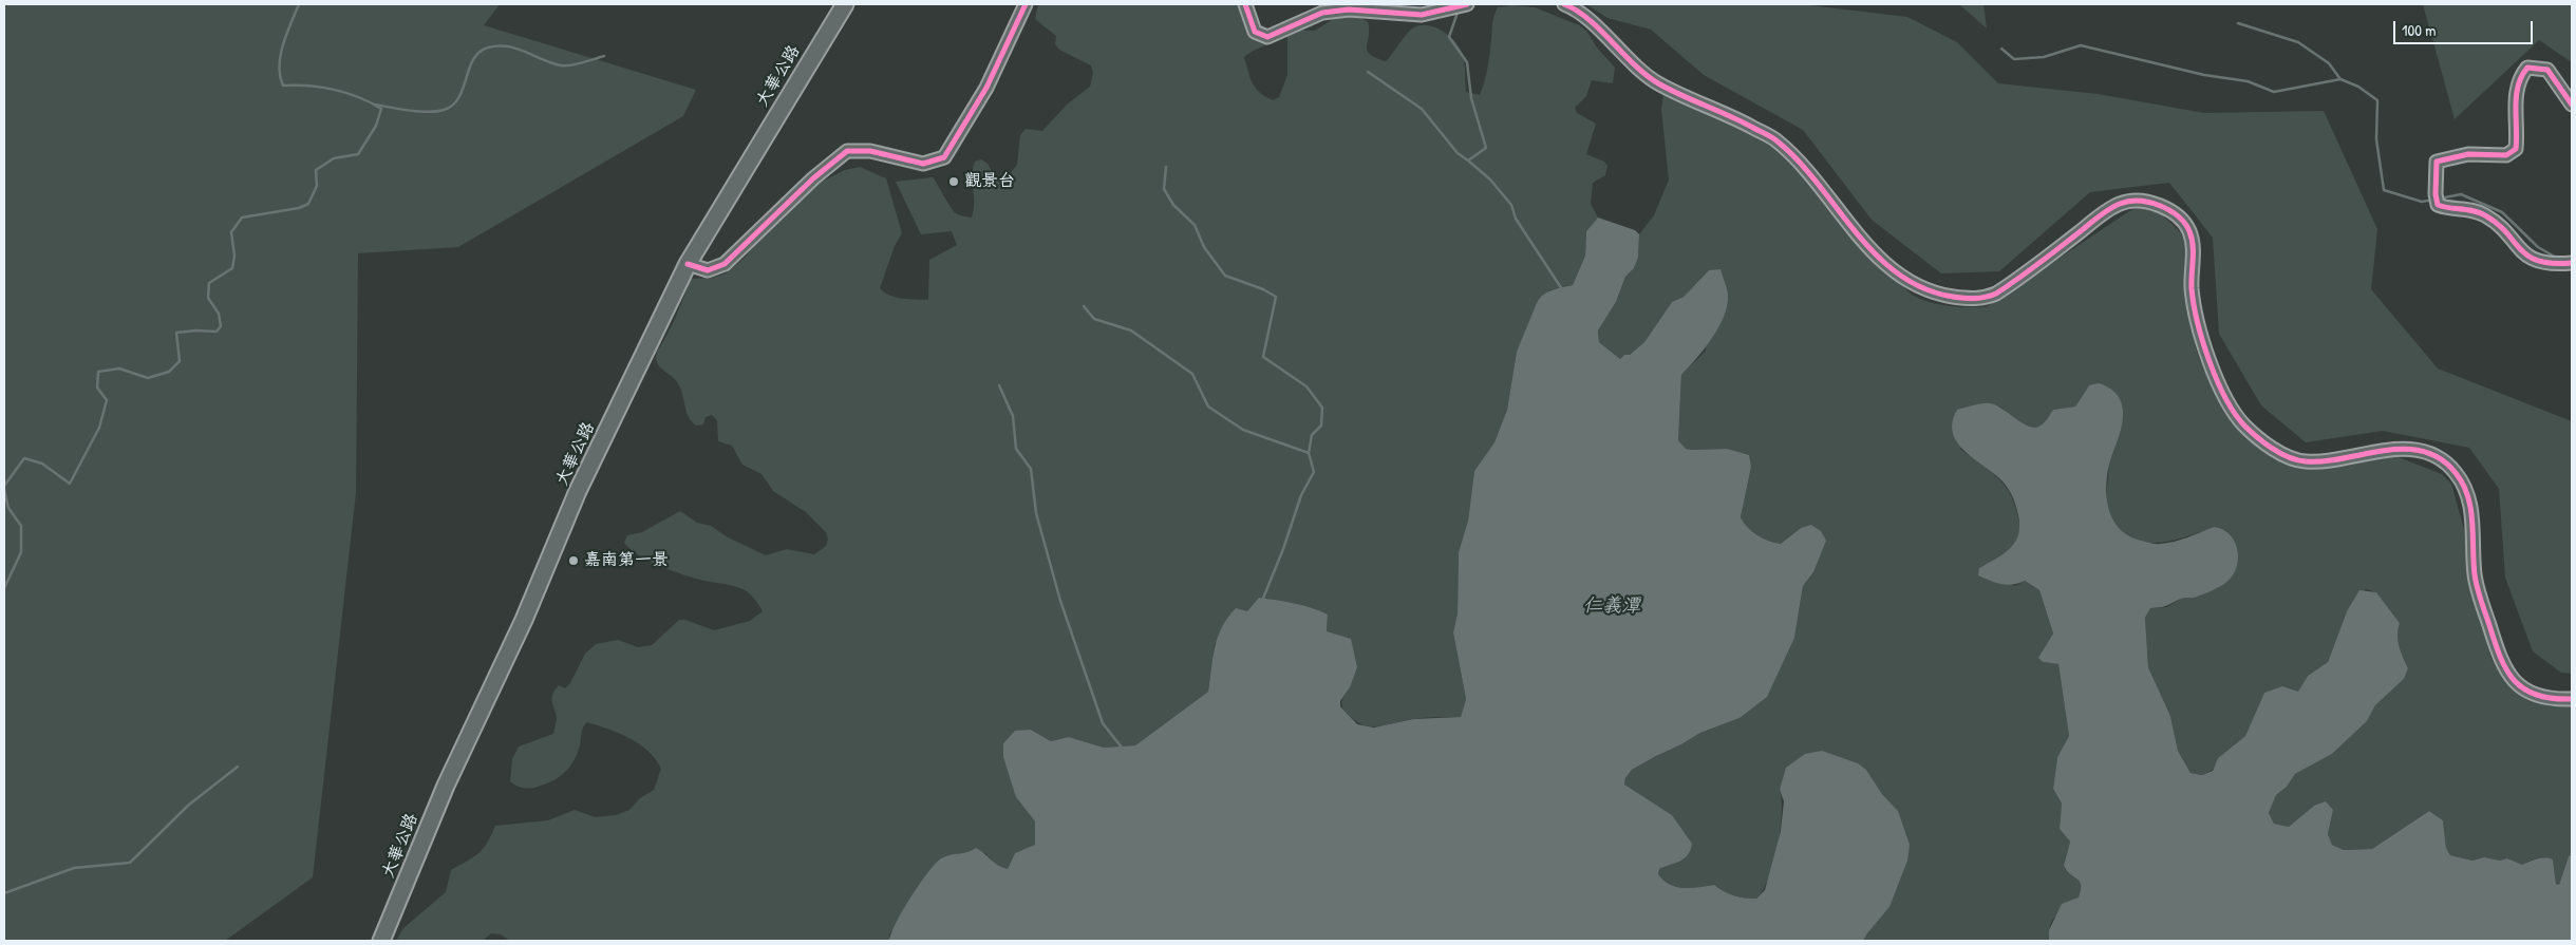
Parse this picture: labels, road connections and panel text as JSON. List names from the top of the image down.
{
  "streets": {
    "main road": ["大華公路"]
  },
  "water": ["仁義潭"],
  "places": ["觀景台", "嘉南第一景"],
  "scale_bar": "100 m"
}
